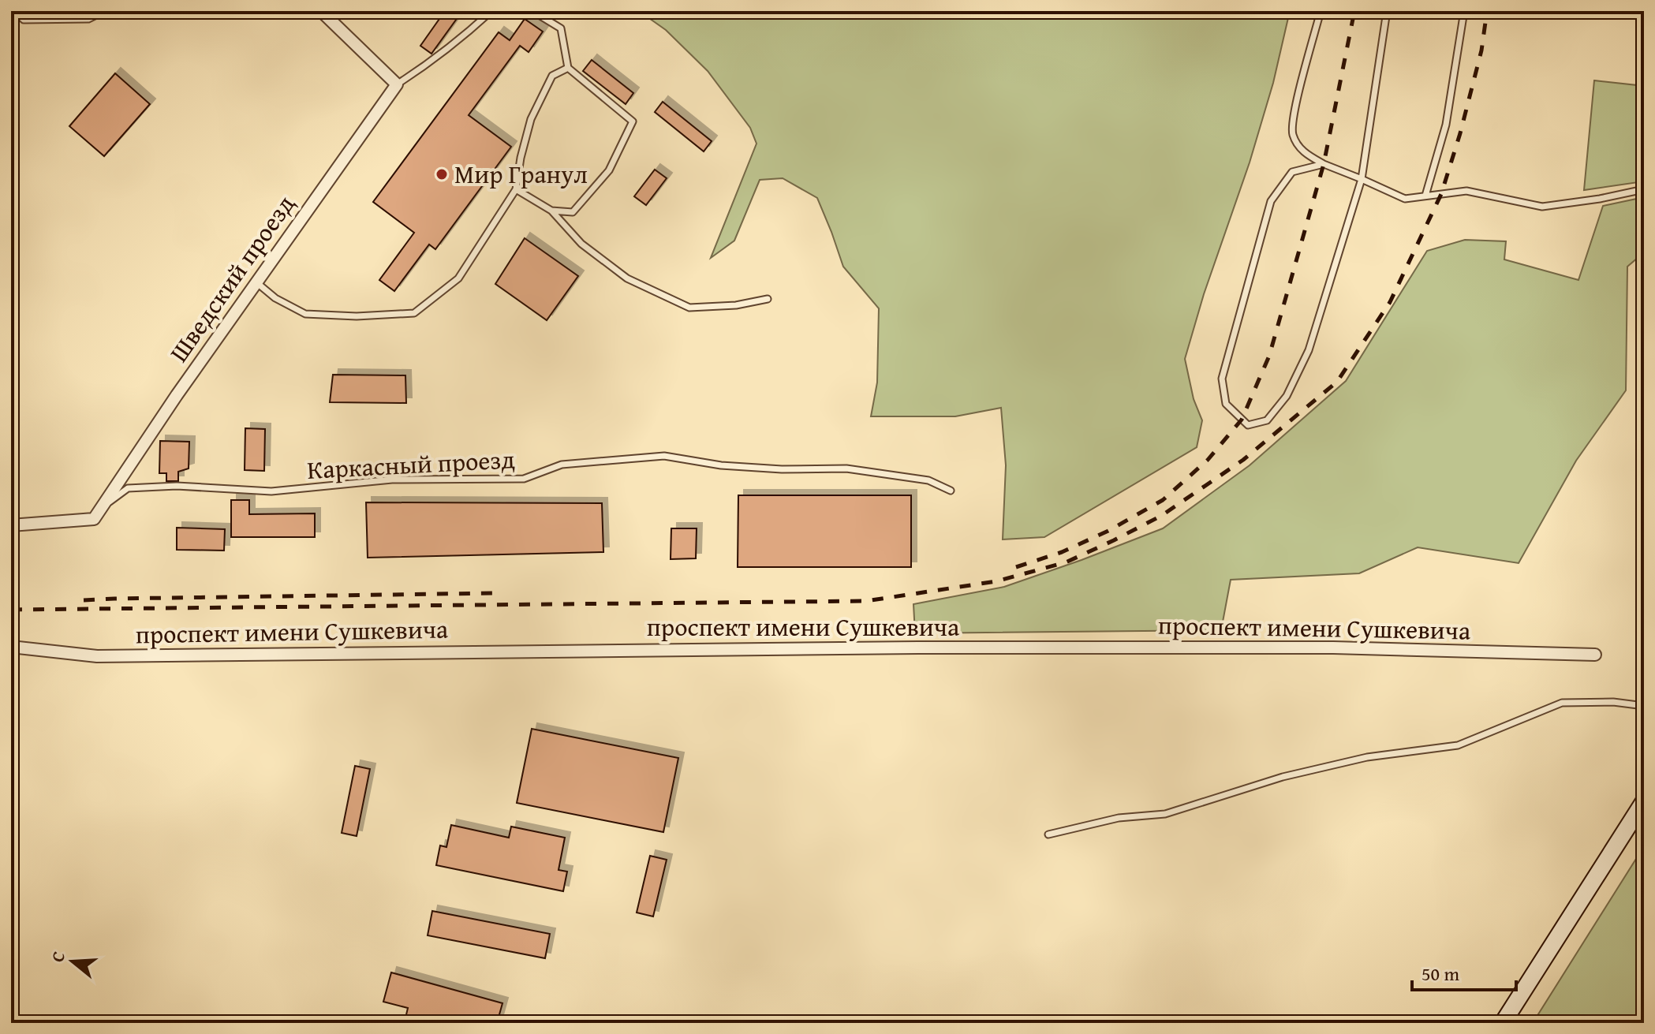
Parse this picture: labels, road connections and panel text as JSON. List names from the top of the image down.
{
  "streets": {
    "street": ["Шведский проезд", "проспект имени Сушкевича"],
    "lane": ["Каркасный проезд"]
  },
  "crossings": [
    ["Шведский проезд", "Каркасный проезд"]
  ],
  "places": ["Мир Гранул"],
  "scale_bar": "50 m",
  "north": "left"
}
